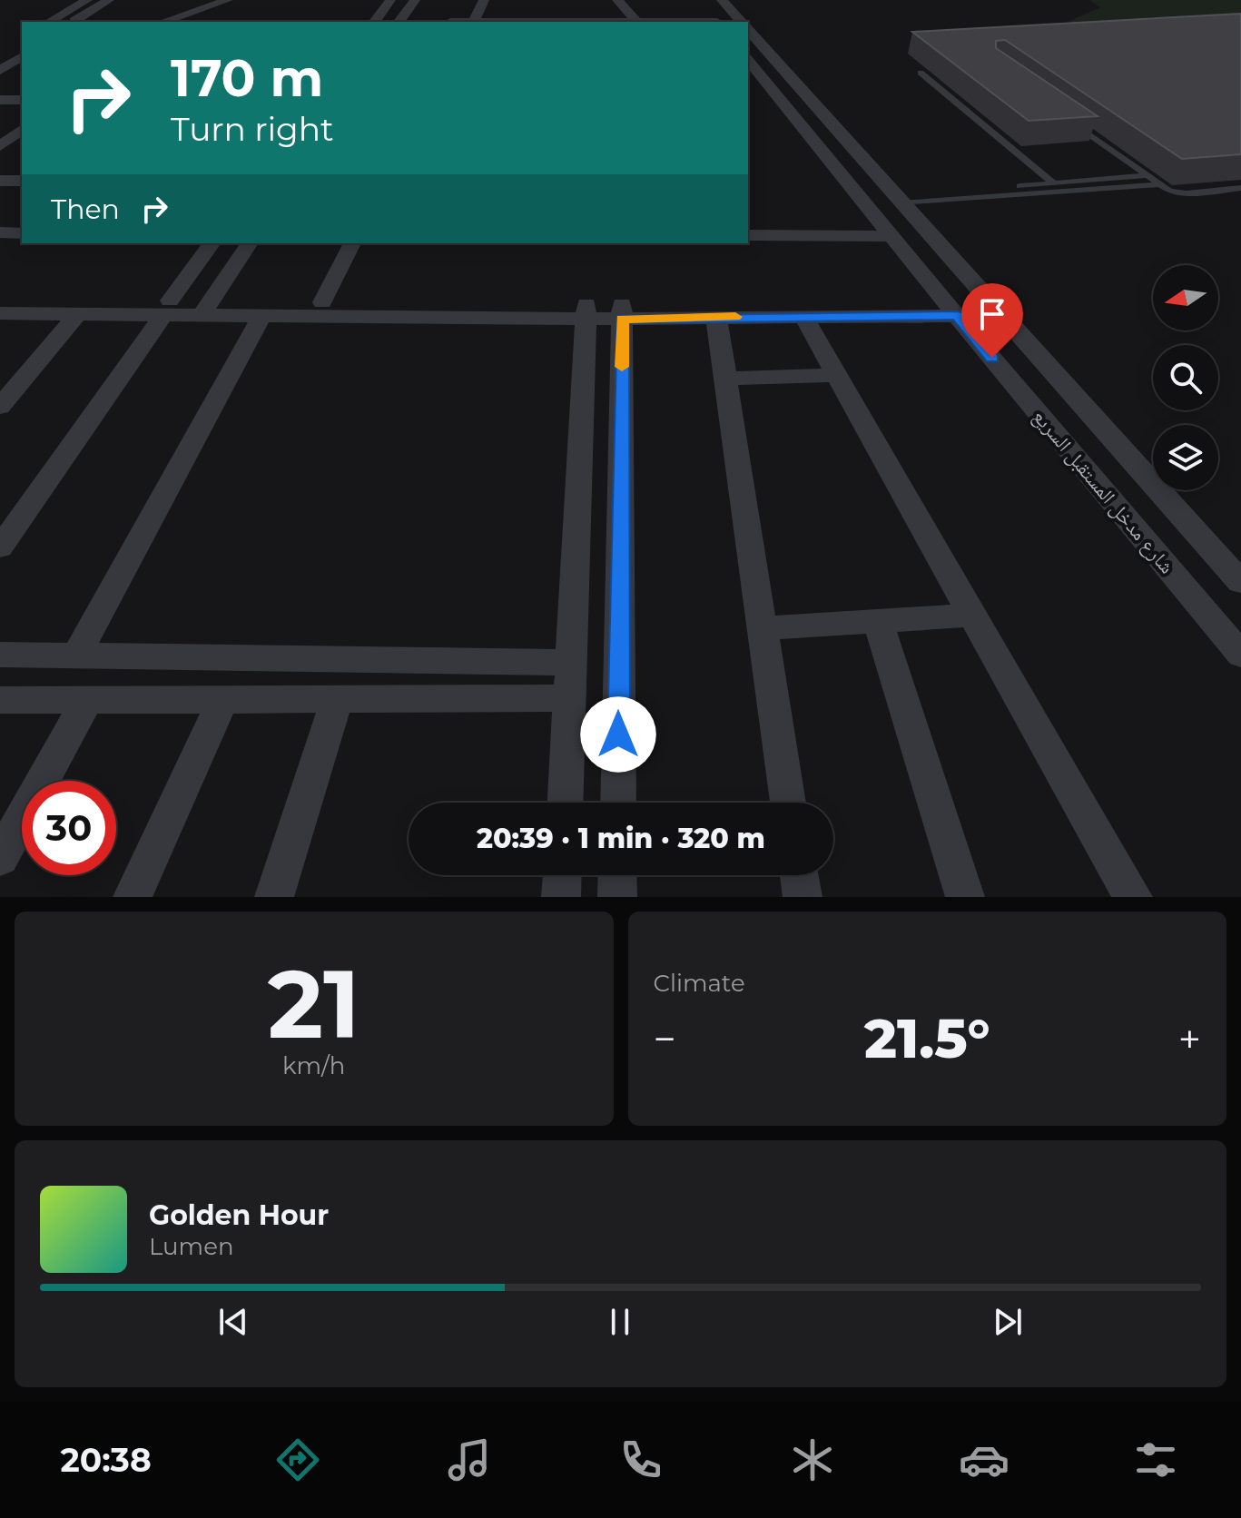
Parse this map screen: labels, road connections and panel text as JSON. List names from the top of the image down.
{
  "streets": {
    "street": ["شارع مدخل المستقبل السريع"]
  },
  "north": "left",
  "page": {
    "turn": ["170 m", "Turn right"],
    "then": "Then",
    "limit": "30",
    "trip": "20:39 · 1 min · 320 m",
    "tile": [
      ["21", "km/h"],
      "Climate"
    ],
    "heat": ["−", "21.5°", "+"],
    "song": ["Golden Hour", "Lumen"],
    "tabs": "20:38"
  }
}
